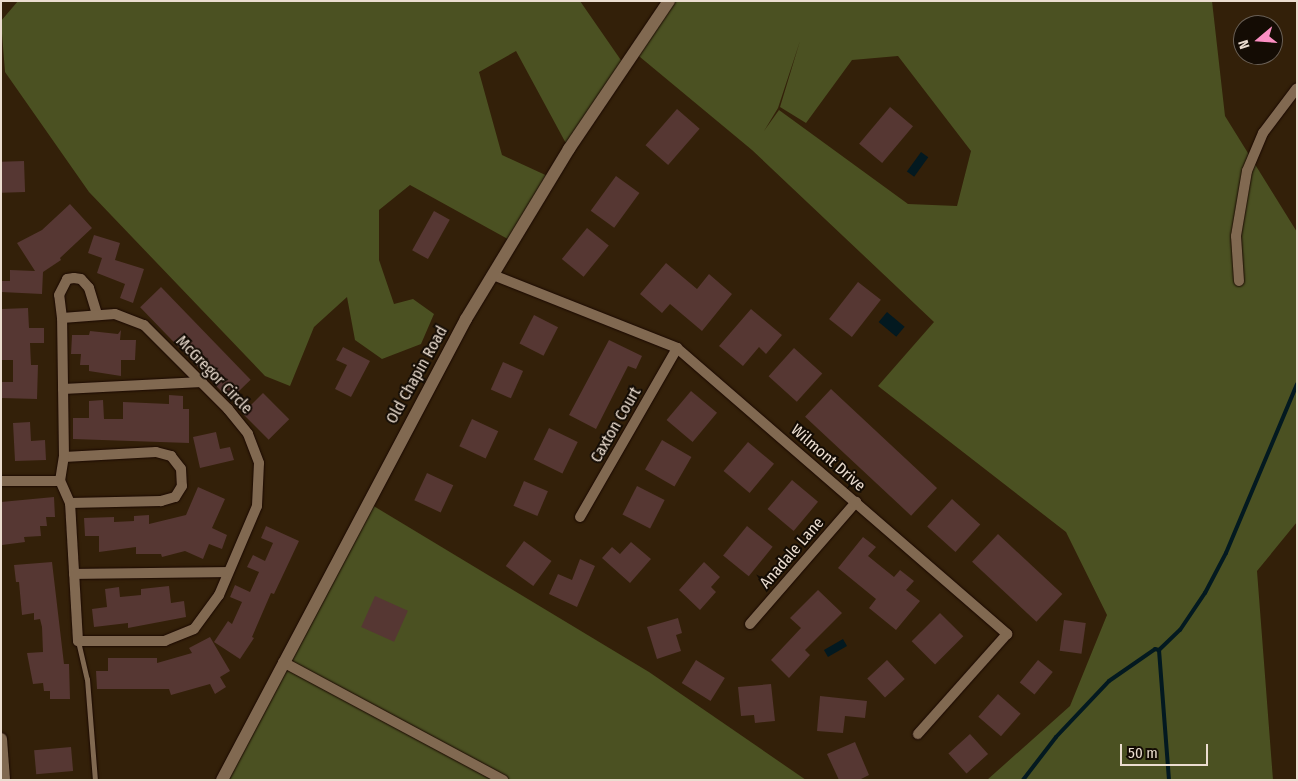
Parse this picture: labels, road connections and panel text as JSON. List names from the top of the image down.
{
  "streets": {
    "street": [
      "McGregor Circle",
      "Old Chapin Road",
      "Caxton Court",
      "Wilmont Drive",
      "Anadale Lane"
    ]
  },
  "crossings": [
    ["Old Chapin Road", "Wilmont Drive"],
    ["Caxton Court", "Wilmont Drive"],
    ["Wilmont Drive", "Anadale Lane"]
  ],
  "scale_bar": "50 m",
  "north": "left"
}
